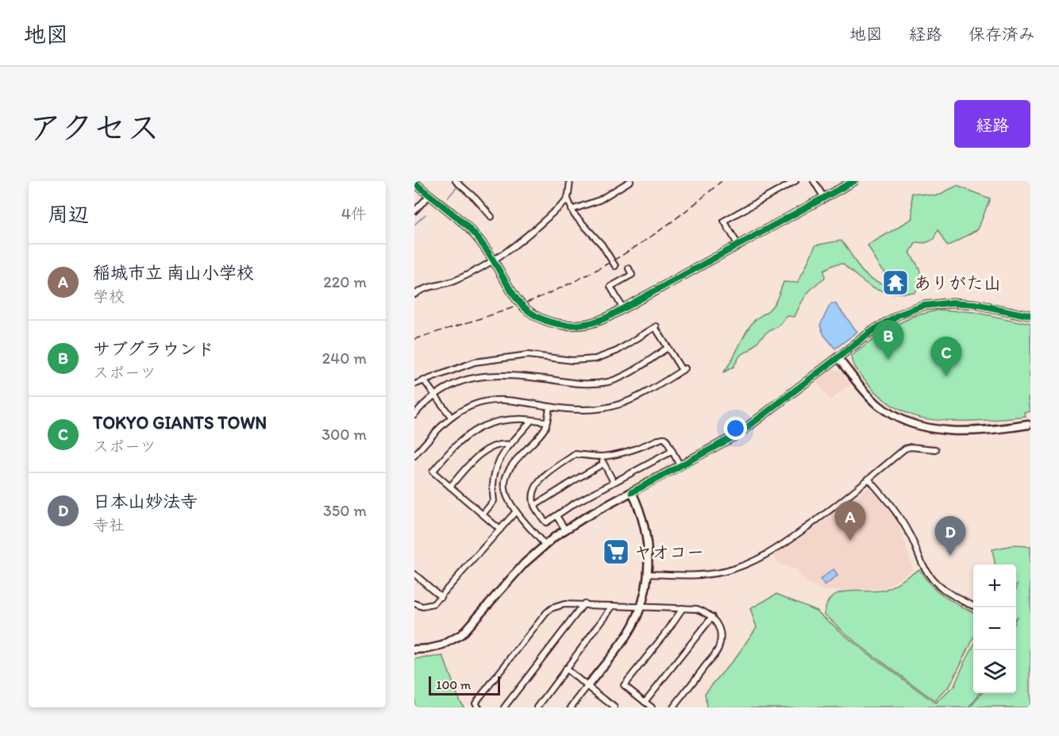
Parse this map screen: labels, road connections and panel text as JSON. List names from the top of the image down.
{
  "places": {
    "temple": ["ありがた山"],
    "supermarket": ["ヤオコー"]
  },
  "scale_bar": "100 m",
  "page": {
    "header": "地図",
    "nav": ["地図", "経路", "保存済み"],
    "title": "アクセス",
    "buttons": "経路",
    "heading": ["周辺", "4件"],
    "list": [
      {
        "mark": "A",
        "name": "稲城市立 南山小学校",
        "note": "学校",
        "value": "220 m"
      },
      {
        "mark": "B",
        "name": "サブグラウンド",
        "note": "スポーツ",
        "value": "240 m"
      },
      {
        "mark": "C",
        "name": "TOKYO GIANTS TOWN",
        "note": "スポーツ",
        "value": "300 m"
      },
      {
        "mark": "D",
        "name": "日本山妙法寺",
        "note": "寺社",
        "value": "350 m"
      }
    ],
    "pins": [
      "B",
      "C",
      "A",
      "D"
    ],
    "map_buttons": ["+", "−"],
    "scale": "100 m"
  }
}
